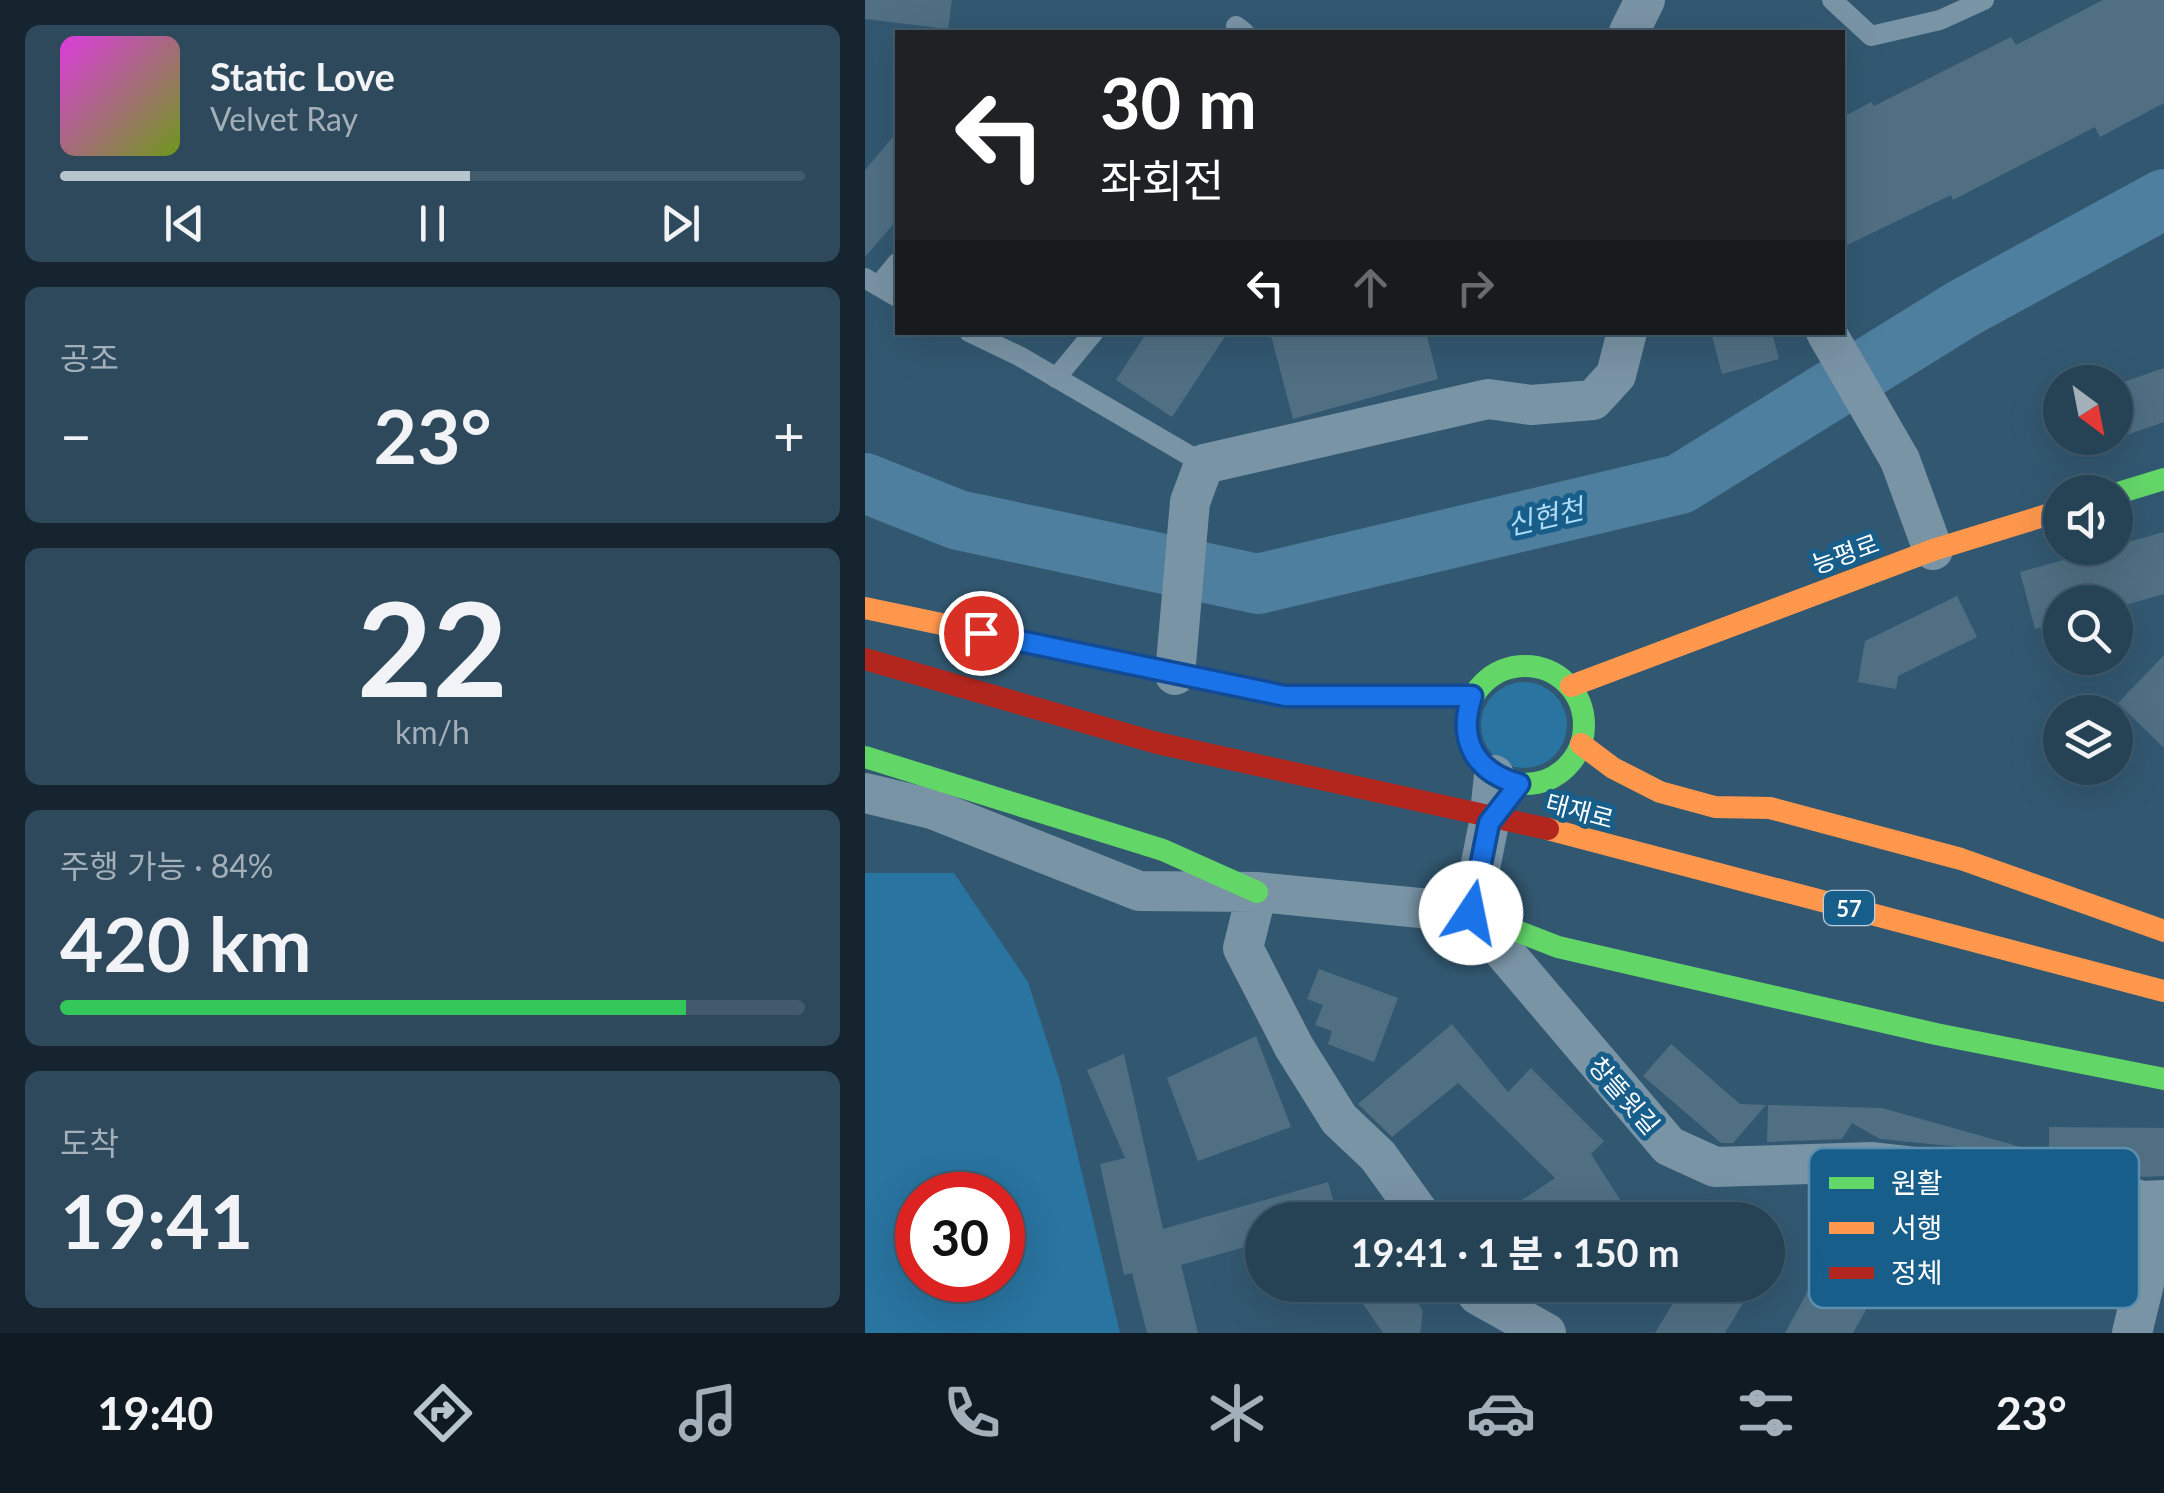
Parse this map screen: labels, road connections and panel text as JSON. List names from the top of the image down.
{
  "streets": {
    "main road": ["능평로", "태재로", "57"],
    "street": ["창뜰윗길"]
  },
  "water": ["신현천"],
  "legend": ["원활", "서행", "정체"],
  "north": "bottom right",
  "page": {
    "turn": ["30 m", "좌회전"],
    "song": ["Static Love", "Velvet Ray"],
    "tile": [
      "공조",
      ["22", "km/h"],
      ["주행 가능 · 84%", "420 km"],
      ["도착", "19:41"]
    ],
    "heat": ["−", "23°", "+"],
    "limit": "30",
    "trip": "19:41 · 1 분 · 150 m",
    "tabs": ["19:40", "23°"]
  }
}
